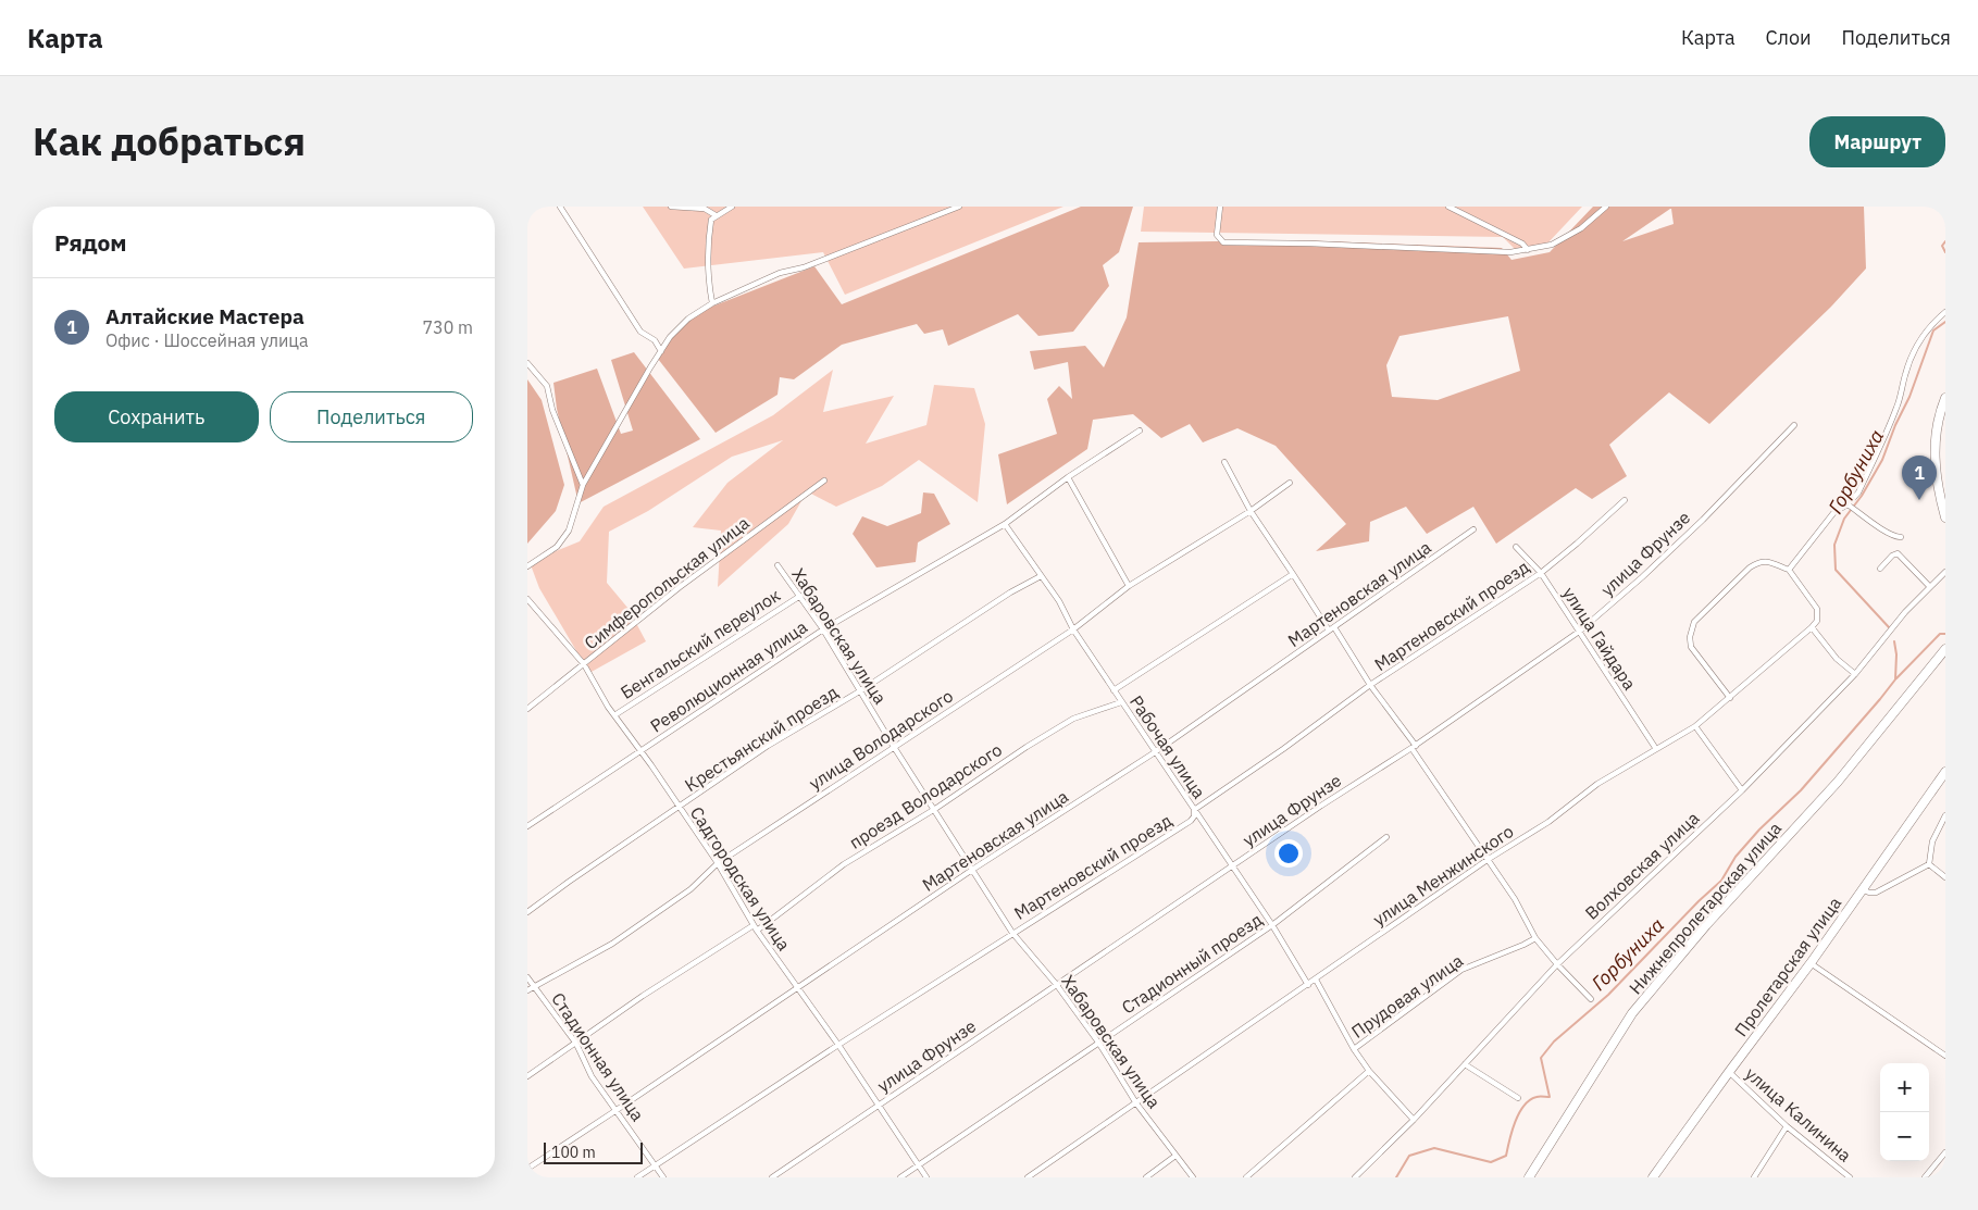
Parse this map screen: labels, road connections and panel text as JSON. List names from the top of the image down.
{
  "streets": {
    "main road": ["Нижнепролетарская улица", "Пролетарская улица"],
    "street": [
      "улица Фрунзе",
      "Симферопольская улица",
      "Мартеновская улица",
      "Мартеновский проезд",
      "Хабаровская улица",
      "улица Гайдара",
      "Бенгальский переулок",
      "Революционная улица",
      "Крестьянский проезд",
      "улица Володарского",
      "Рабочая улица",
      "проезд Володарского",
      "Волховская улица",
      "улица Менжинского",
      "Садгородская улица",
      "Стадионный проезд",
      "Прудовая улица",
      "Стадионная улица",
      "улица Калинина"
    ]
  },
  "crossings": [
    ["улица Фрунзе", "Хабаровская улица"],
    ["улица Фрунзе", "улица Гайдара"],
    ["улица Фрунзе", "Рабочая улица"],
    ["улица Фрунзе", "Садгородская улица"],
    ["Симферопольская улица", "Садгородская улица"],
    ["Мартеновская улица", "Хабаровская улица"],
    ["Мартеновская улица", "Рабочая улица"],
    ["Мартеновская улица", "Садгородская улица"],
    ["Мартеновская улица", "Стадионная улица"],
    ["Мартеновский проезд", "Хабаровская улица"],
    ["Мартеновский проезд", "улица Гайдара"],
    ["Мартеновский проезд", "Рабочая улица"],
    ["Мартеновский проезд", "Садгородская улица"],
    ["Мартеновский проезд", "Стадионная улица"],
    ["Хабаровская улица", "Бенгальский переулок"],
    ["Хабаровская улица", "Революционная улица"],
    ["Хабаровская улица", "Крестьянский проезд"],
    ["Хабаровская улица", "улица Володарского"],
    ["Хабаровская улица", "проезд Володарского"],
    ["Хабаровская улица", "улица Менжинского"],
    ["Хабаровская улица", "Стадионный проезд"],
    ["улица Гайдара", "улица Менжинского"],
    ["Бенгальский переулок", "Садгородская улица"],
    ["Революционная улица", "Рабочая улица"],
    ["Революционная улица", "Садгородская улица"],
    ["Крестьянский проезд", "Рабочая улица"],
    ["Крестьянский проезд", "Садгородская улица"],
    ["улица Володарского", "Рабочая улица"],
    ["улица Володарского", "Садгородская улица"],
    ["улица Володарского", "Стадионная улица"],
    ["Рабочая улица", "проезд Володарского"],
    ["Рабочая улица", "улица Менжинского"],
    ["Рабочая улица", "Стадионный проезд"],
    ["проезд Володарского", "Садгородская улица"],
    ["Садгородская улица", "Стадионный проезд"],
    ["Пролетарская улица", "улица Калинина"]
  ],
  "water": ["Горбуниха"],
  "scale_bar": "100 m",
  "page": {
    "header": "Карта",
    "nav": ["Карта", "Слои", "Поделиться"],
    "title": "Как добраться",
    "buttons": [
      "Маршрут",
      ["Сохранить", "Поделиться"]
    ],
    "heading": "Рядом",
    "list": [
      {
        "mark": "1",
        "name": "Алтайские Мастера",
        "note": "Офис · Шоссейная улица",
        "value": "730 m"
      }
    ],
    "pins": "1",
    "map_buttons": ["+", "−"],
    "scale": "100 m"
  }
}
